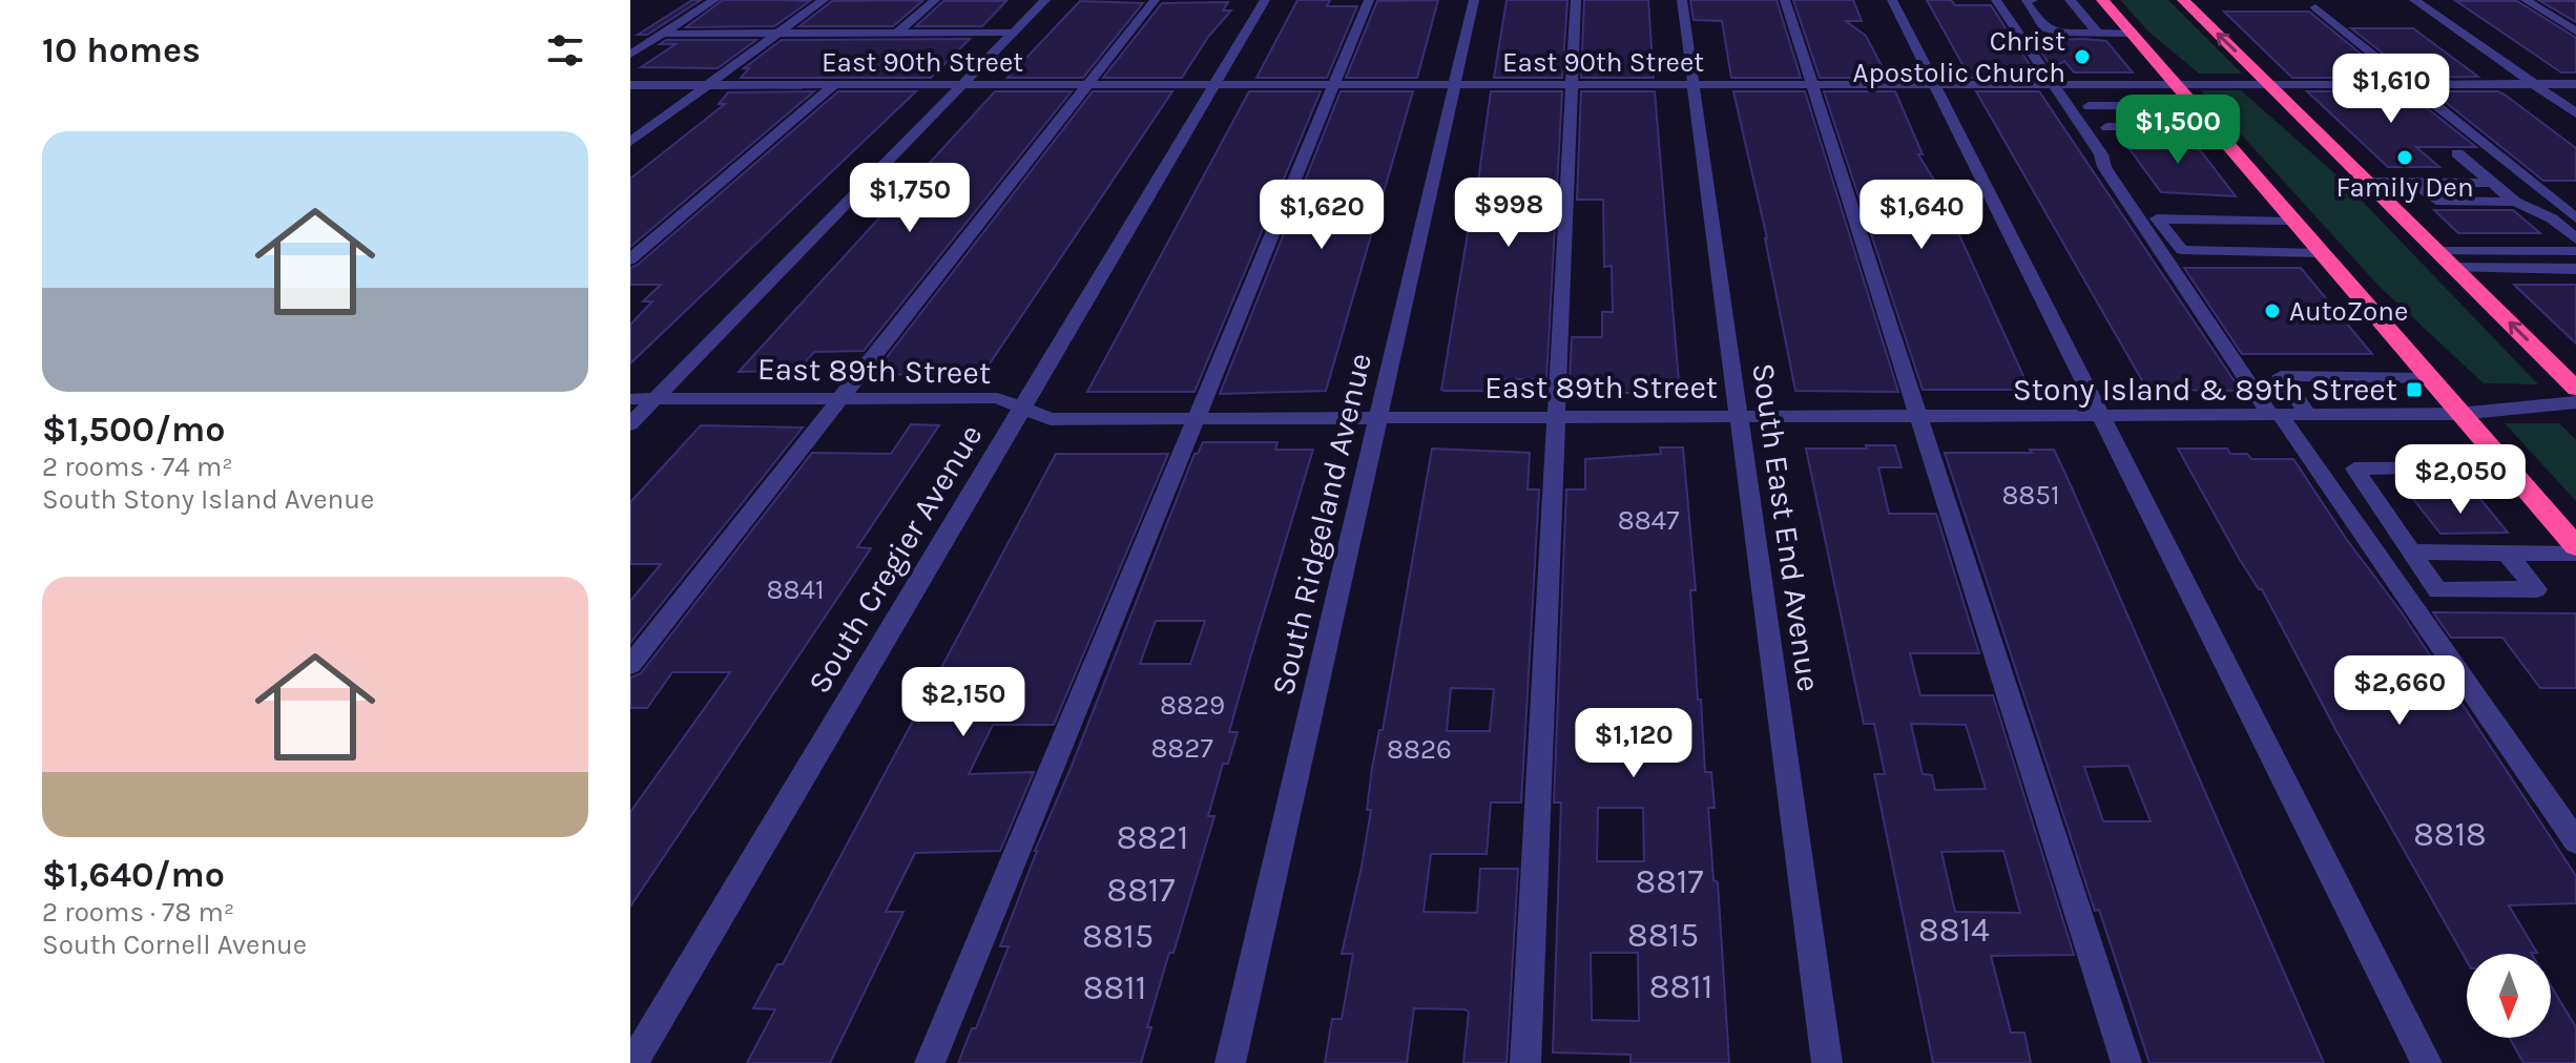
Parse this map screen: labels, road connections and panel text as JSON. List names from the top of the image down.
{
  "streets": {
    "street": [
      "East 90th Street",
      "East 89th Street",
      "South Ridgeland Avenue",
      "South East End Avenue",
      "South Cregier Avenue"
    ]
  },
  "crossings": [
    ["East 90th Street", "South Ridgeland Avenue"],
    ["East 90th Street", "South East End Avenue"],
    ["East 90th Street", "South Cregier Avenue"],
    ["East 89th Street", "South Ridgeland Avenue"],
    ["East 89th Street", "South East End Avenue"],
    ["East 89th Street", "South Cregier Avenue"]
  ],
  "places": {
    "other": ["Christ Apostolic Church", "Family Den", "AutoZone"],
    "transit": ["Stony Island & 89th Street"]
  },
  "house_numbers": [
    "8851",
    "8847",
    "8841",
    "8829",
    "8827",
    "8826",
    "8818",
    "8821",
    "8817",
    "8817",
    "8814",
    "8815",
    "8815",
    "8811",
    "8811"
  ],
  "north": "bottom",
  "page": {
    "heading": "10 homes",
    "price": [
      "$1,610",
      "$1,500",
      "$1,750",
      "$998",
      "$1,620",
      "$1,640",
      "$2,050",
      "$2,660",
      "$2,150",
      "$1,120"
    ],
    "list": [
      {
        "name": "$1,500/mo",
        "note": "2 rooms · 74 m² · South Stony Island Avenue"
      },
      {
        "name": "$1,640/mo",
        "note": "2 rooms · 78 m² · South Cornell Avenue"
      }
    ]
  }
}
